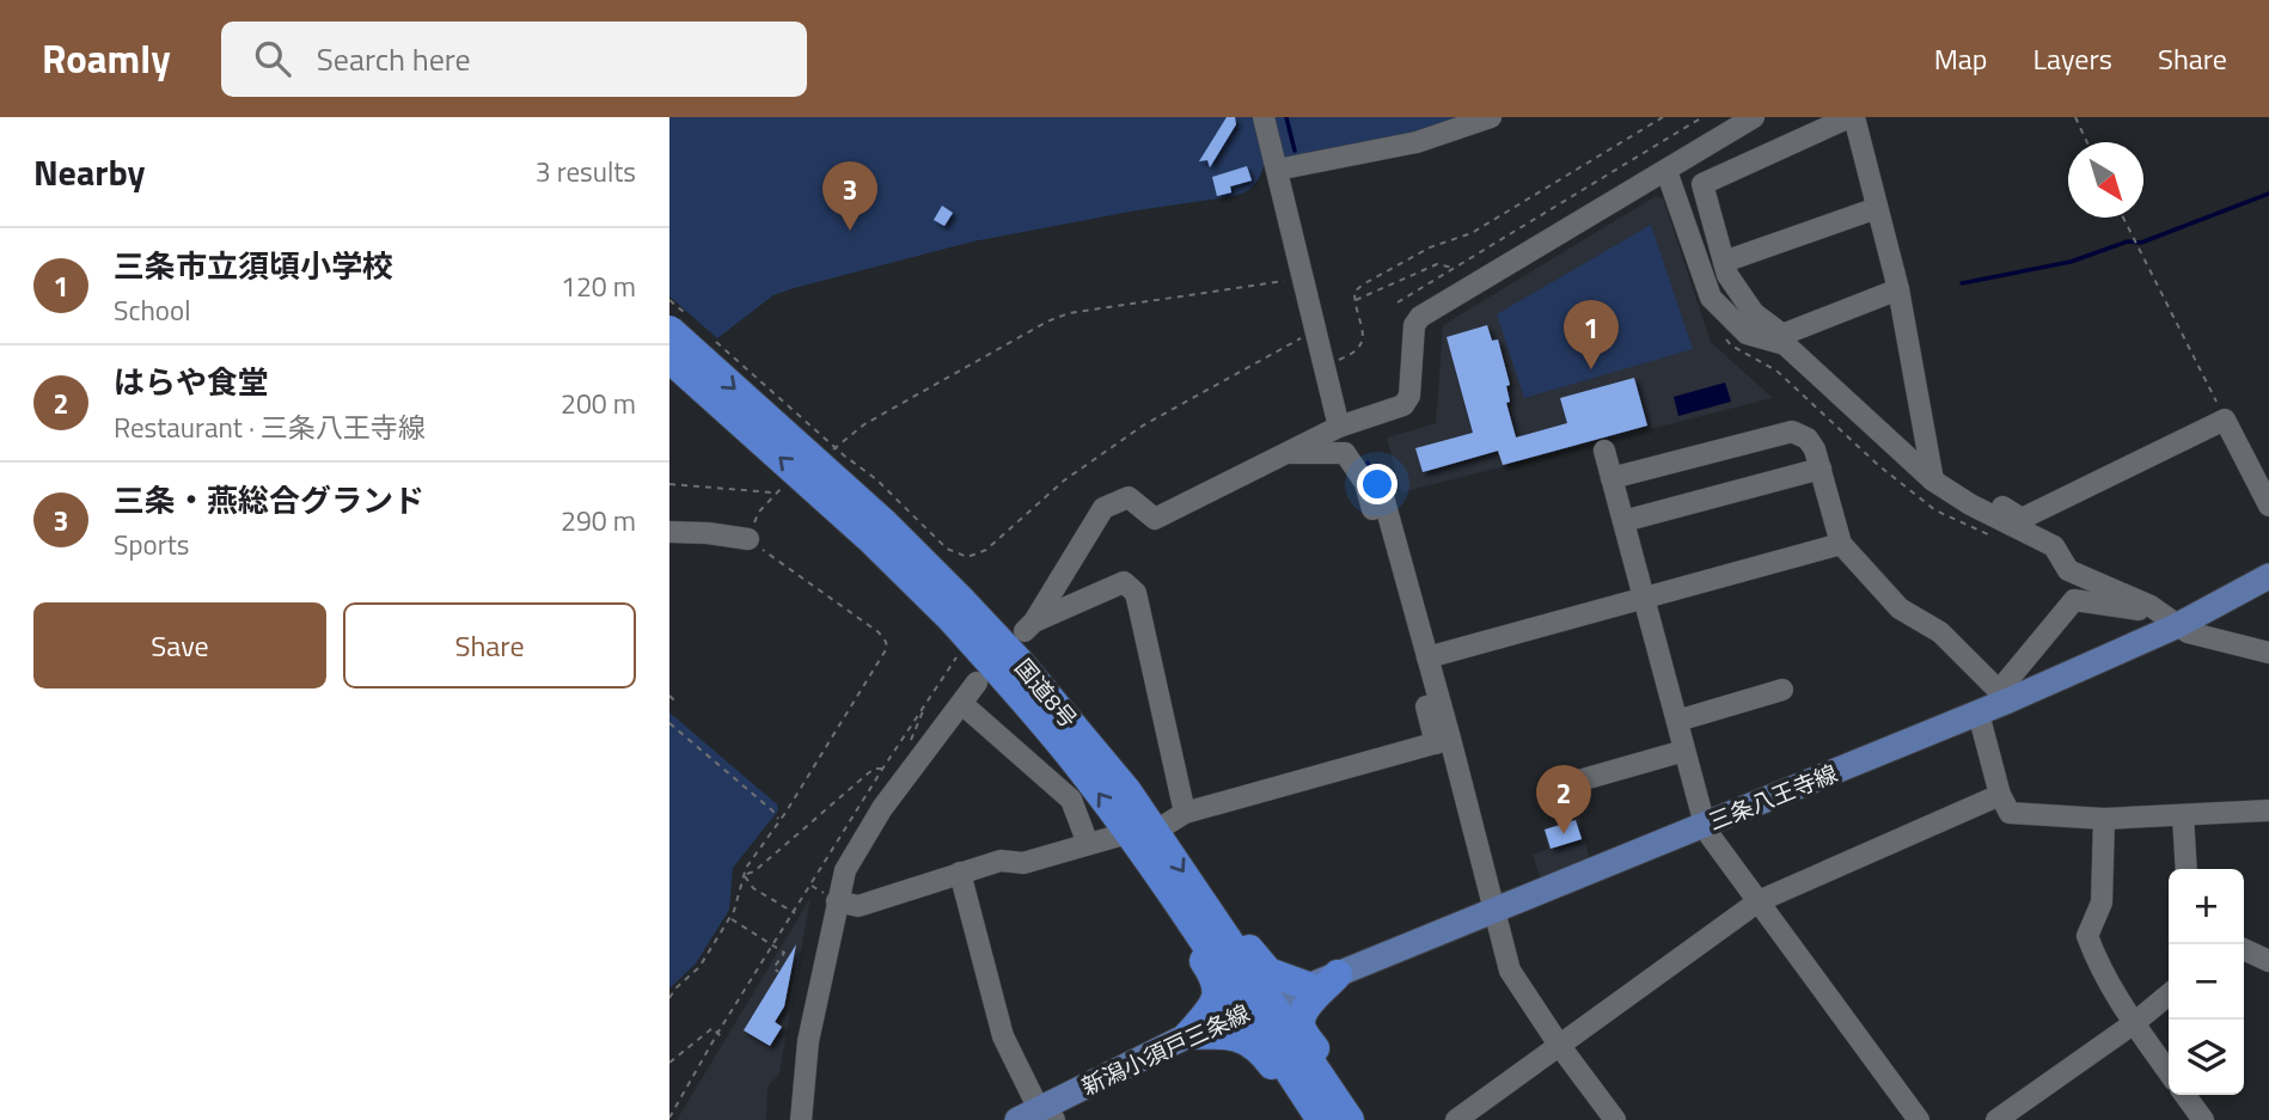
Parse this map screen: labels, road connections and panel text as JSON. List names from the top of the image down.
{
  "streets": {
    "highway": ["国道8号"],
    "main road": ["三条八王寺線", "新潟小須戸三条線"]
  },
  "crossings": [
    ["国道8号", "三条八王寺線"],
    ["国道8号", "新潟小須戸三条線"],
    ["三条八王寺線", "新潟小須戸三条線"]
  ],
  "north": "bottom right",
  "page": {
    "header": "Roamly",
    "search": "Search here",
    "nav": ["Map", "Layers", "Share"],
    "heading": ["Nearby", "3 results"],
    "pins": ["3", "1", "2"],
    "list": [
      {
        "mark": "1",
        "name": "三条市立須頃小学校",
        "note": "School",
        "value": "120 m"
      },
      {
        "mark": "2",
        "name": "はらや食堂",
        "note": "Restaurant · 三条八王寺線",
        "value": "200 m"
      },
      {
        "mark": "3",
        "name": "三条・燕総合グランド",
        "note": "Sports",
        "value": "290 m"
      }
    ],
    "buttons": ["Save", "Share"],
    "map_buttons": ["+", "−"]
  }
}
